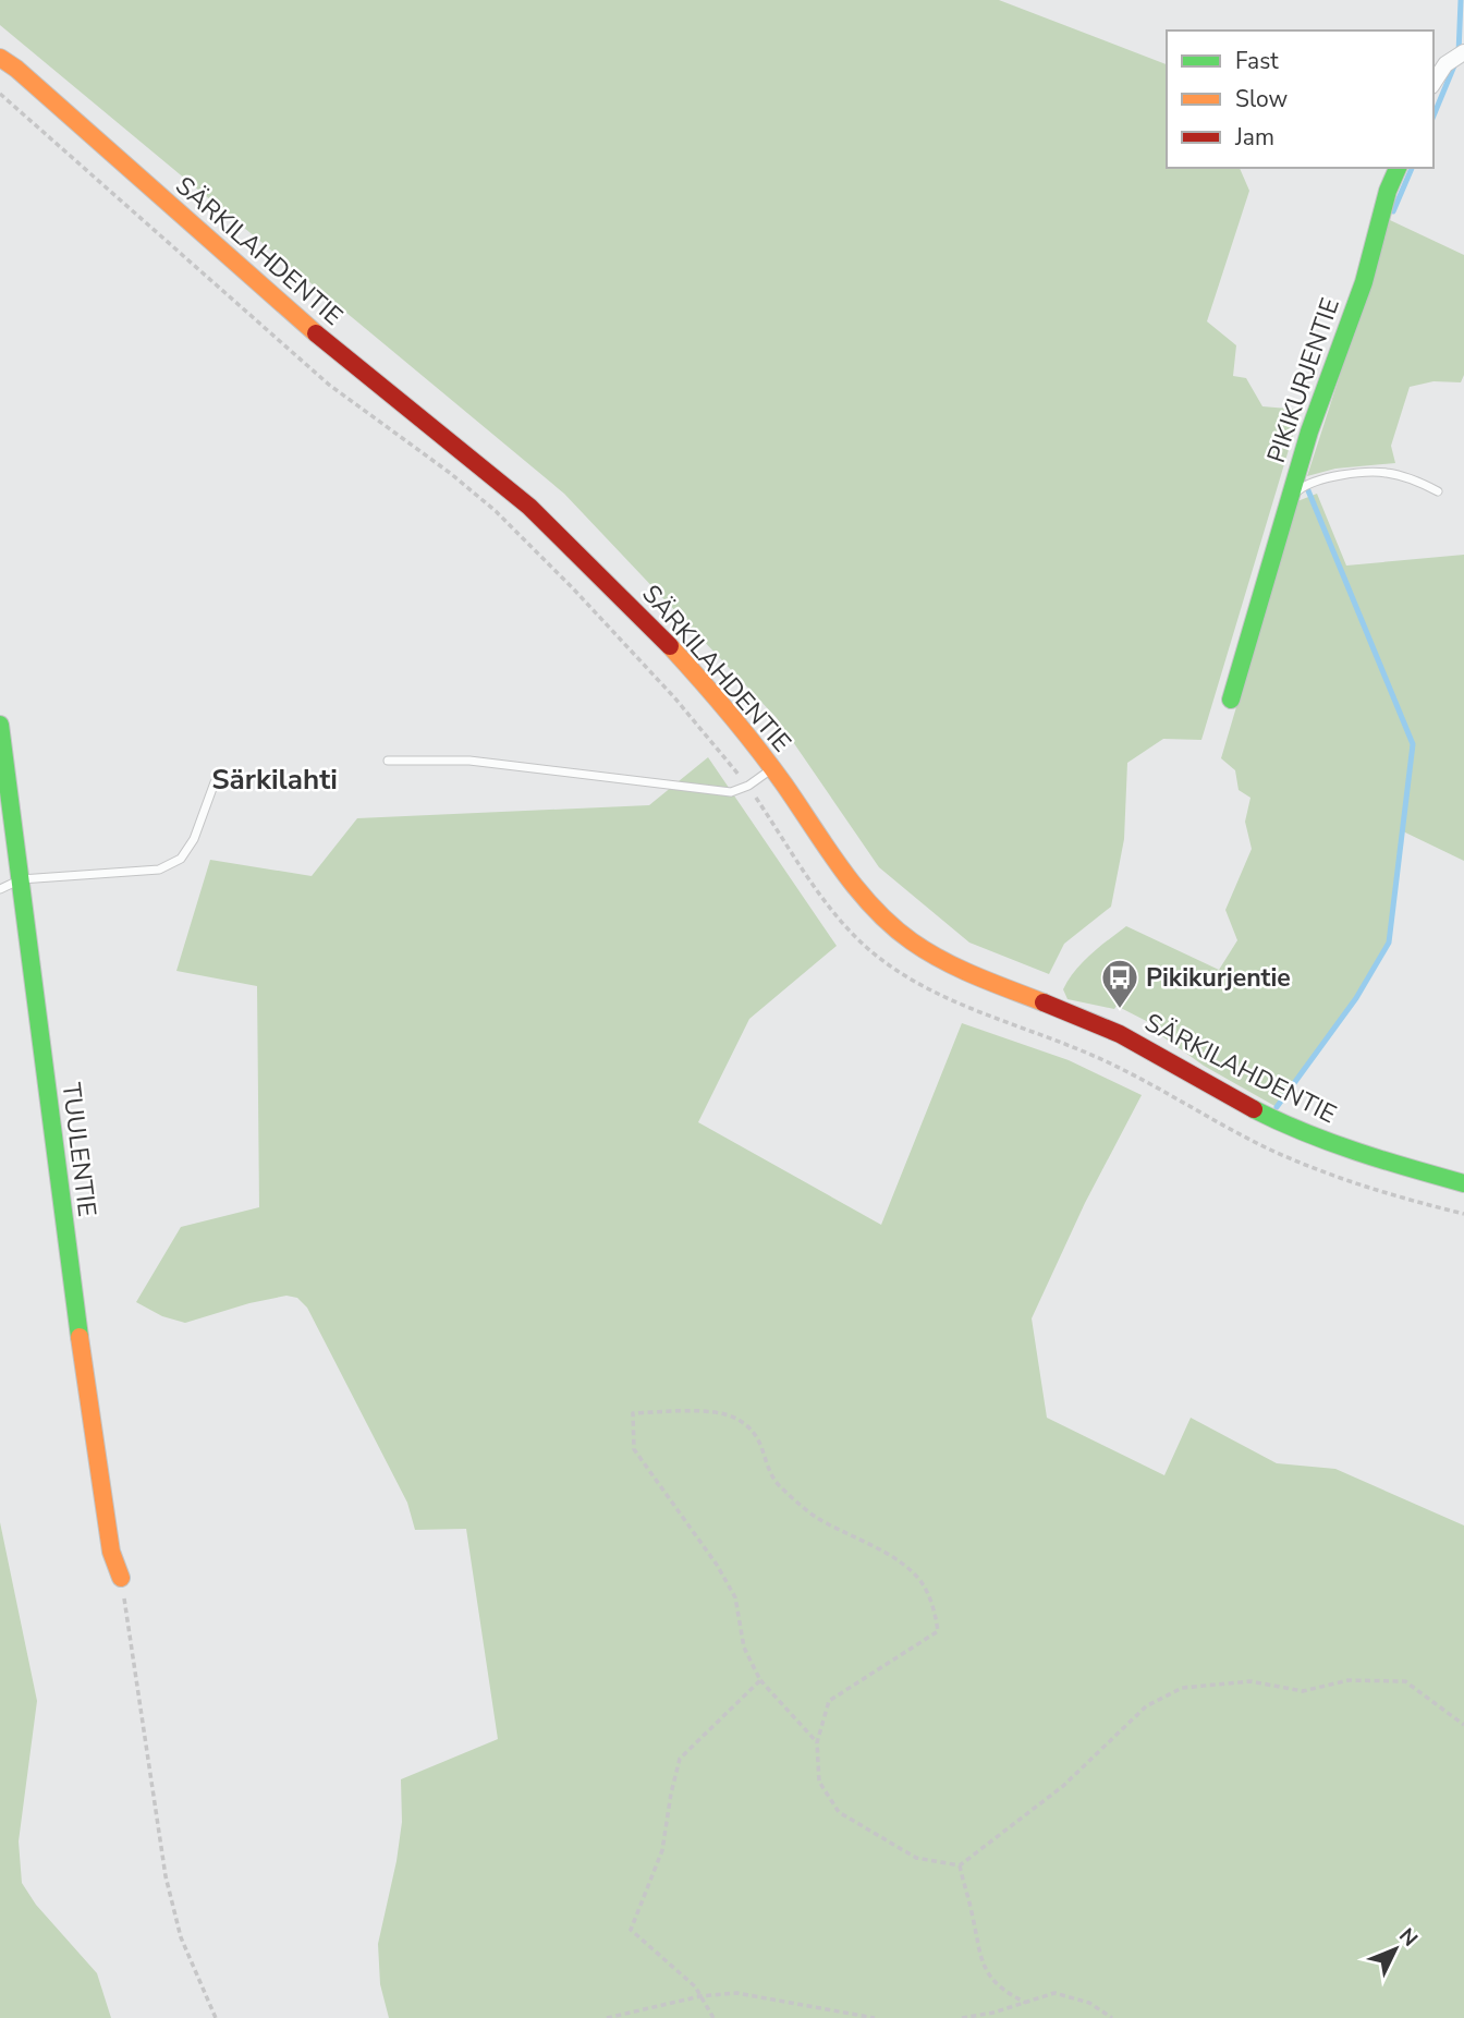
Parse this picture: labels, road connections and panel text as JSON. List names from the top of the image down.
{
  "streets": {
    "street": ["SÄRKILAHDENTIE", "PIKIKURJENTIE", "TUULENTIE"]
  },
  "districts": ["Särkilahti"],
  "places": {
    "bus stop": ["Pikikurjentie"]
  },
  "legend": ["Fast", "Slow", "Jam"],
  "north": "top right"
}
